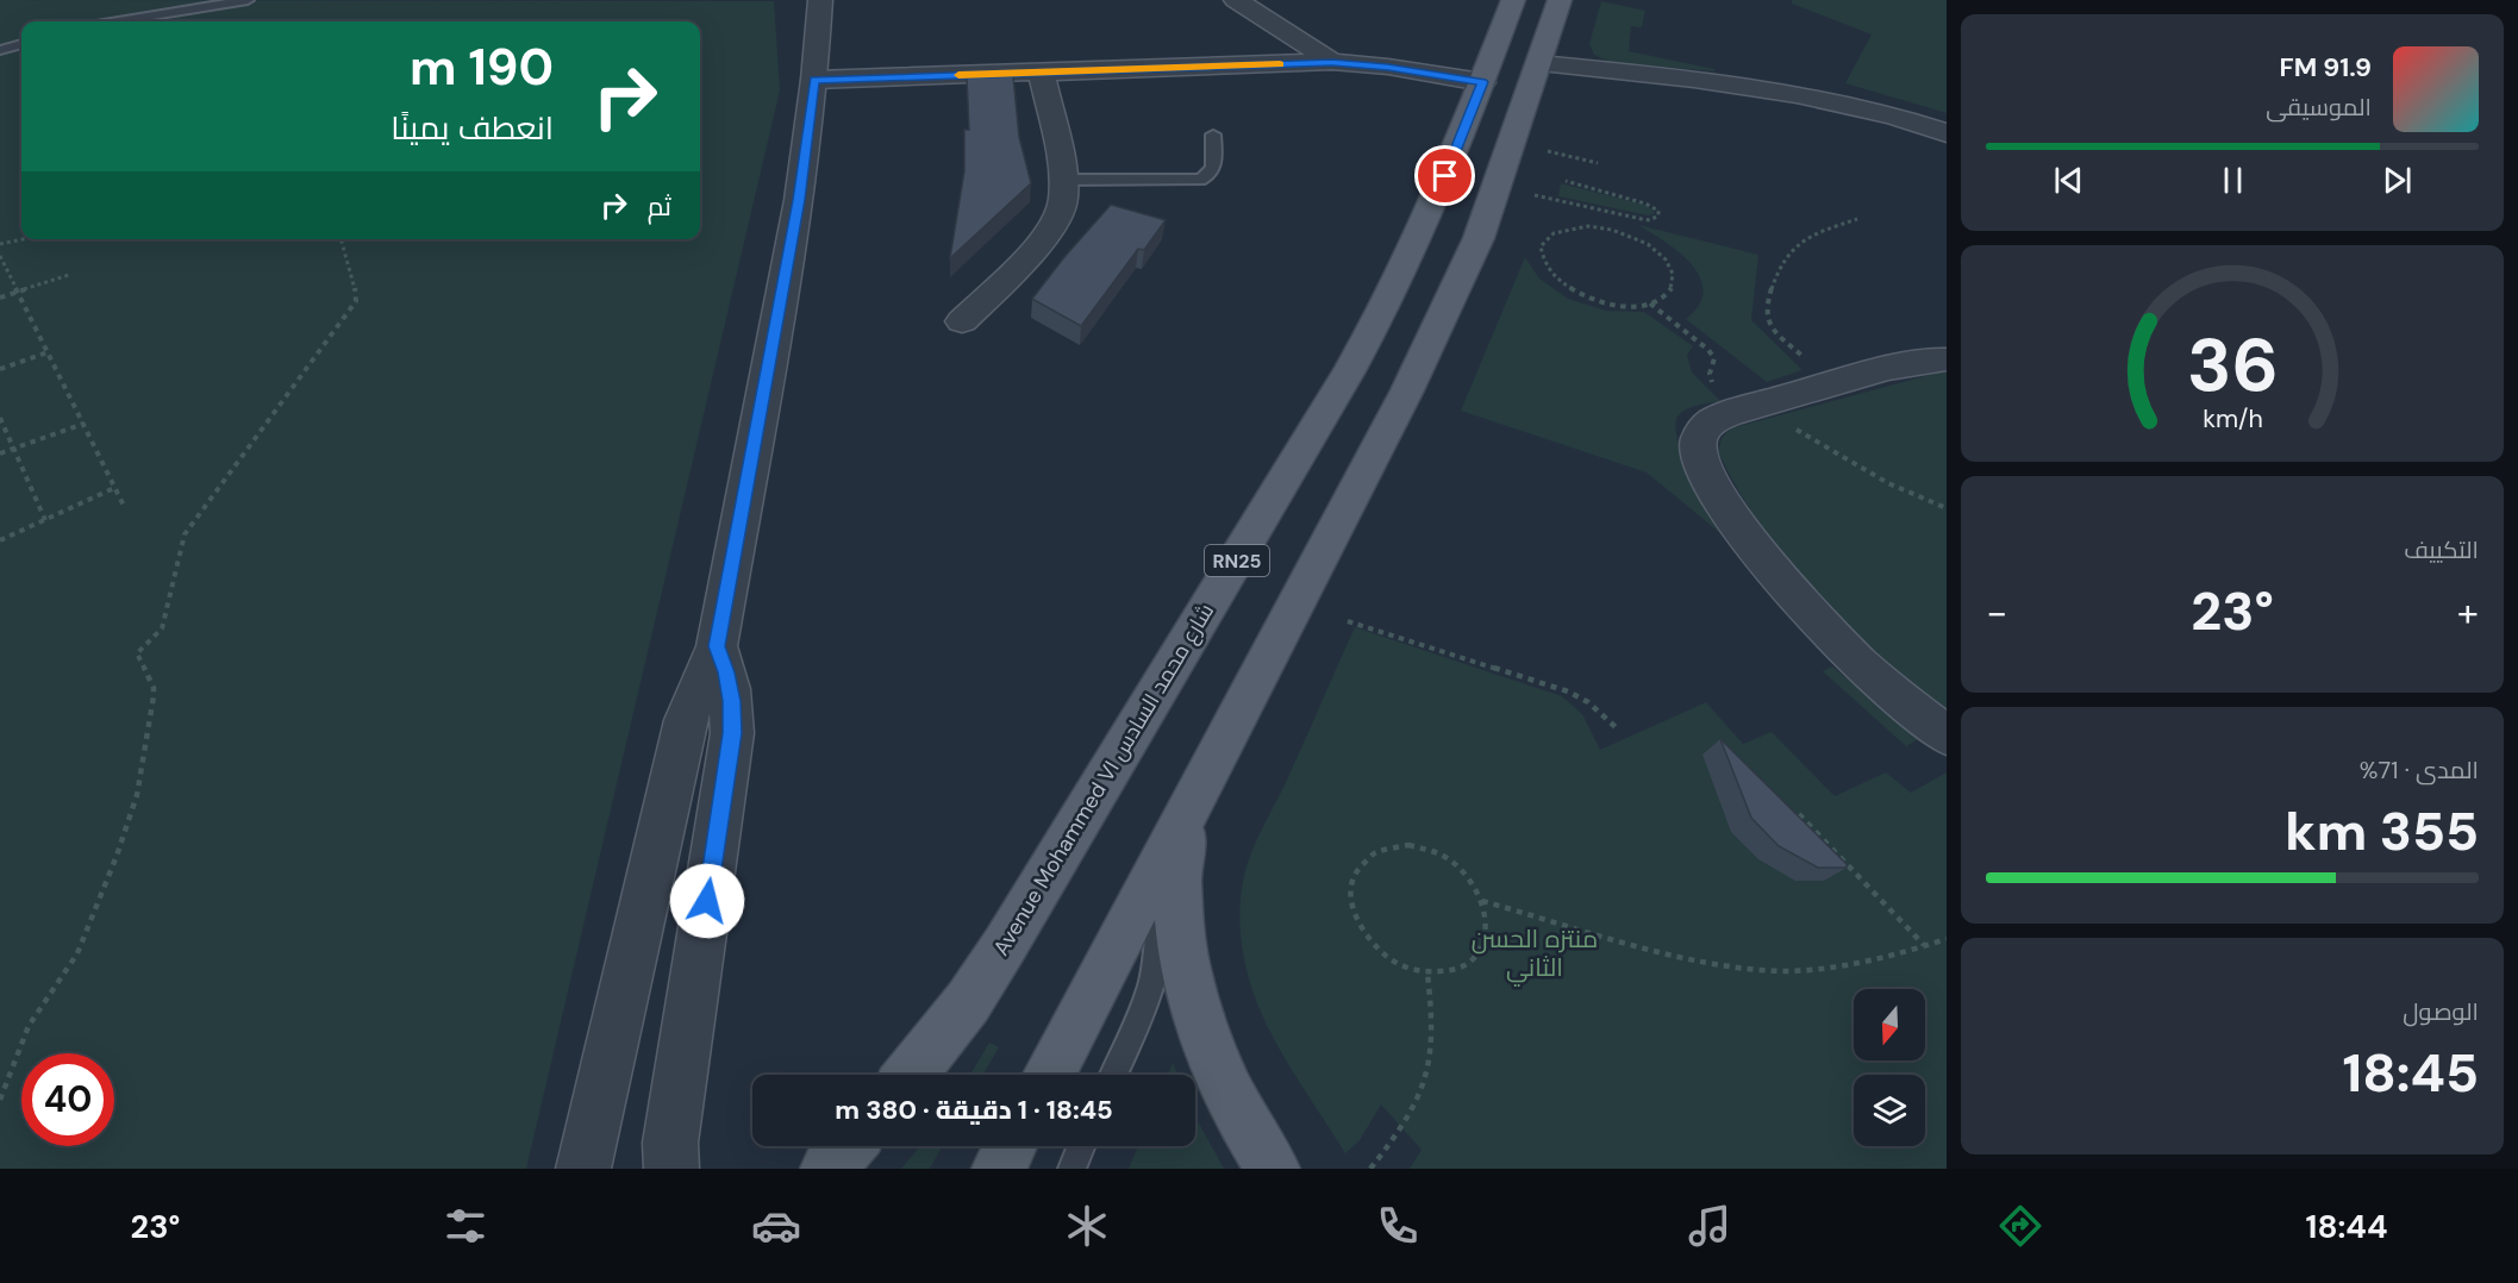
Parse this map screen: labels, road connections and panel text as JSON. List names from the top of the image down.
{
  "streets": {
    "main road": ["RN25", "Avenue Mohammed VI شارع محمد السادس"]
  },
  "parks": ["منتزه الحسن الثاني"],
  "north": "bottom",
  "page": {
    "turn": ["190 m", "انعطف يمينًا"],
    "song": ["91.9 FM", "الموسيقى"],
    "then": "ثم",
    "tile": [
      "التكييف",
      ["المدى · 71%", "355 km"],
      ["الوصول", "18:45"]
    ],
    "heat": ["−", "23°", "+"],
    "limit": "40",
    "trip": "18:45 · 1 دقيقة · 380 m",
    "tabs": ["18:44", "23°"],
    "gauge": ["36", "km/h"]
  }
}
